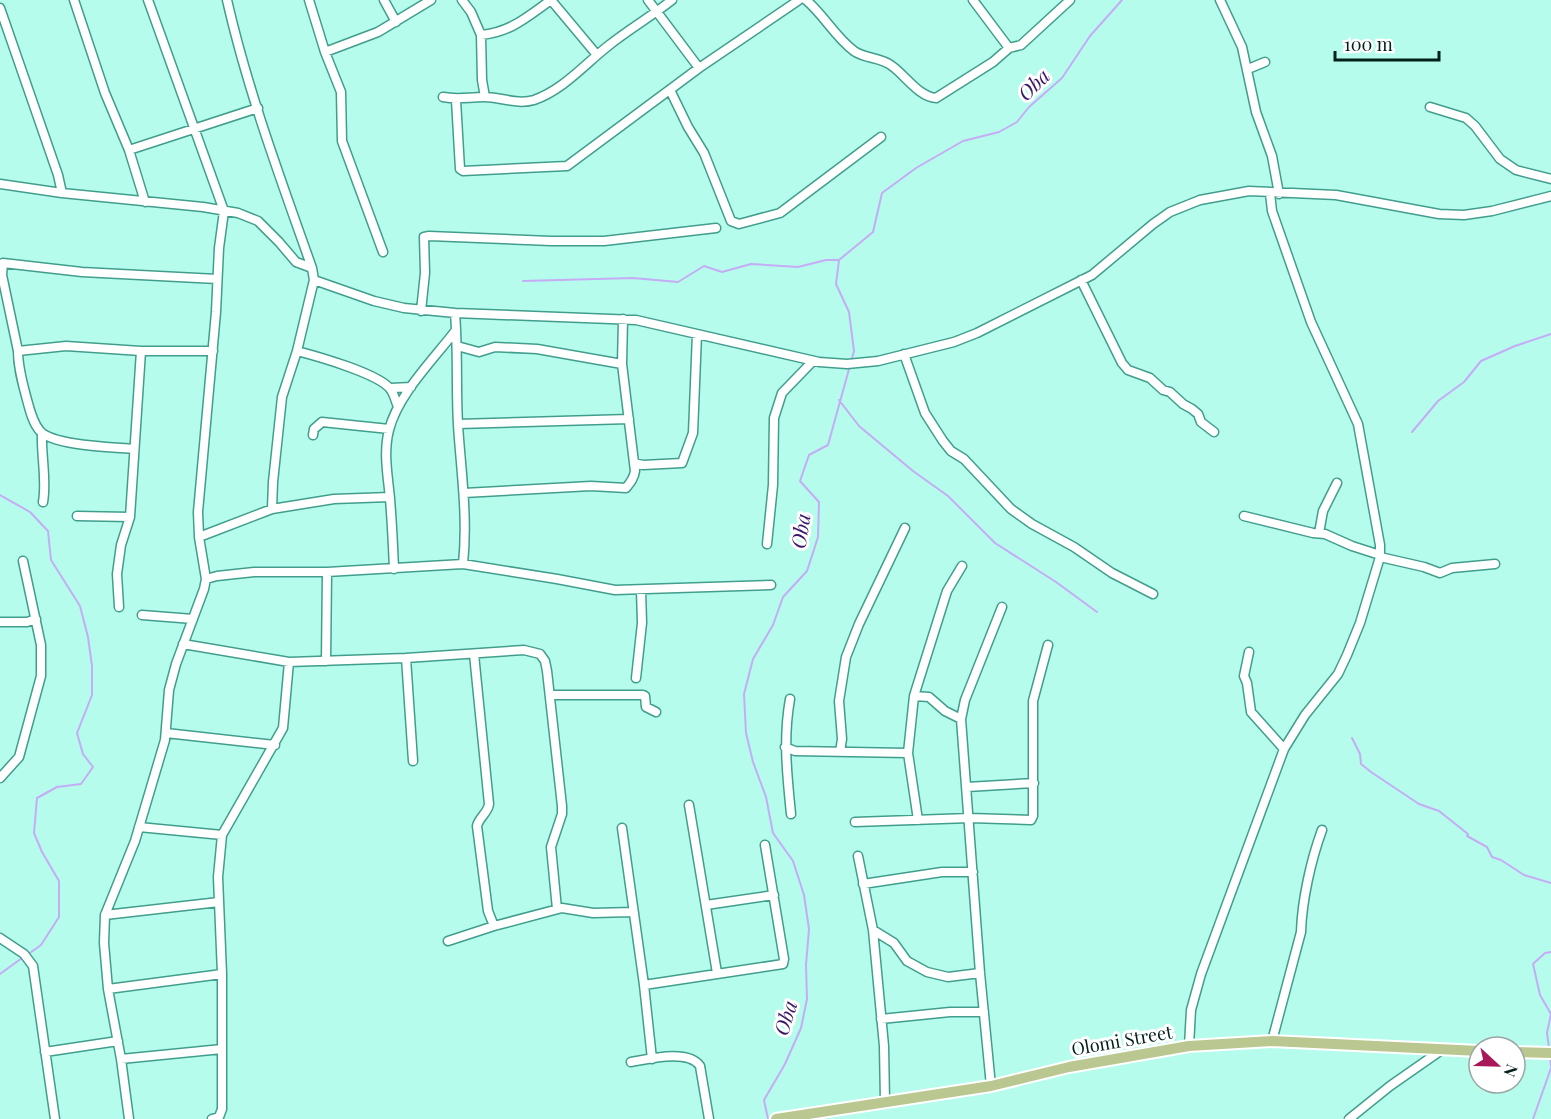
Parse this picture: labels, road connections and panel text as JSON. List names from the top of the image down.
{
  "streets": {
    "main road": ["Olomi Street"]
  },
  "water": ["Oba"],
  "scale_bar": "100 m",
  "north": "right"
}
